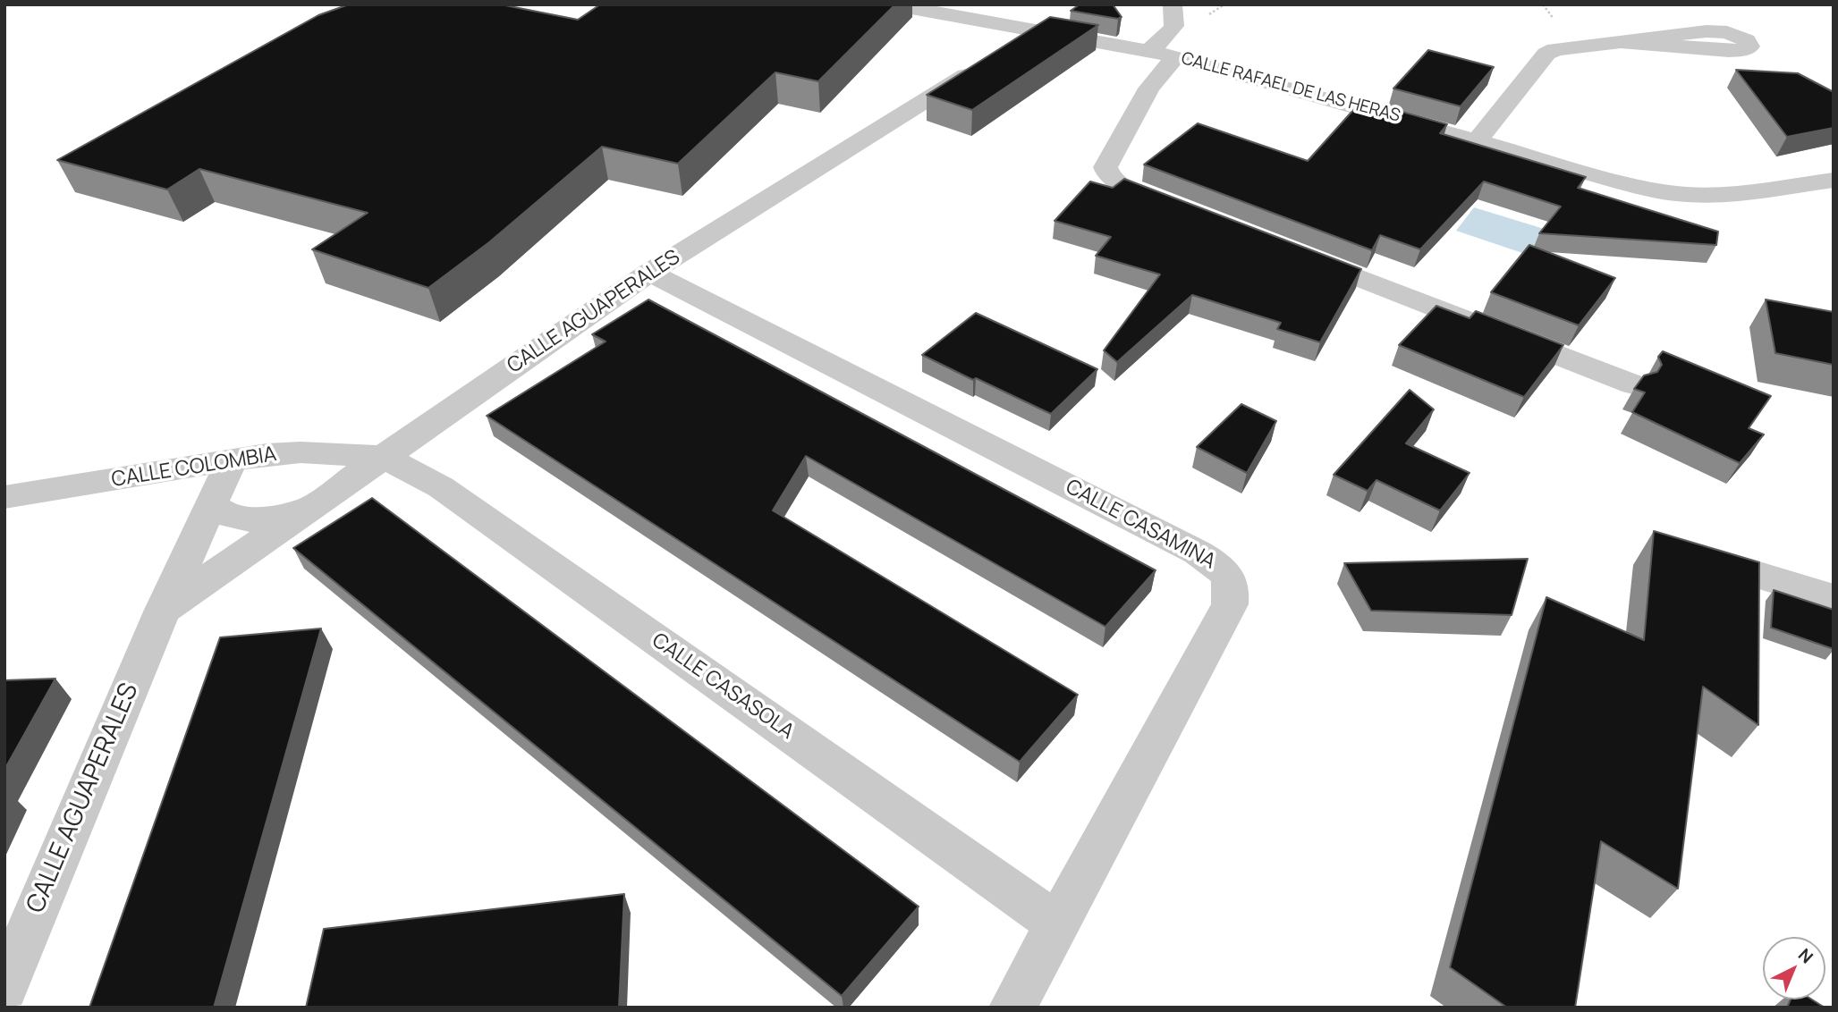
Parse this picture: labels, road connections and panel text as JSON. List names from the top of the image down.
{
  "streets": {
    "street": [
      "CALLE RAFAEL DE LAS HERAS",
      "CALLE AGUAPERALES",
      "CALLE COLOMBIA",
      "CALLE CASAMINA",
      "CALLE CASASOLA"
    ]
  },
  "crossings": [
    ["CALLE RAFAEL DE LAS HERAS", "CALLE AGUAPERALES"],
    ["CALLE AGUAPERALES", "CALLE COLOMBIA"],
    ["CALLE AGUAPERALES", "CALLE CASAMINA"],
    ["CALLE AGUAPERALES", "CALLE CASASOLA"],
    ["CALLE COLOMBIA", "CALLE CASASOLA"],
    ["CALLE CASAMINA", "CALLE CASASOLA"]
  ],
  "north": "top right"
}
